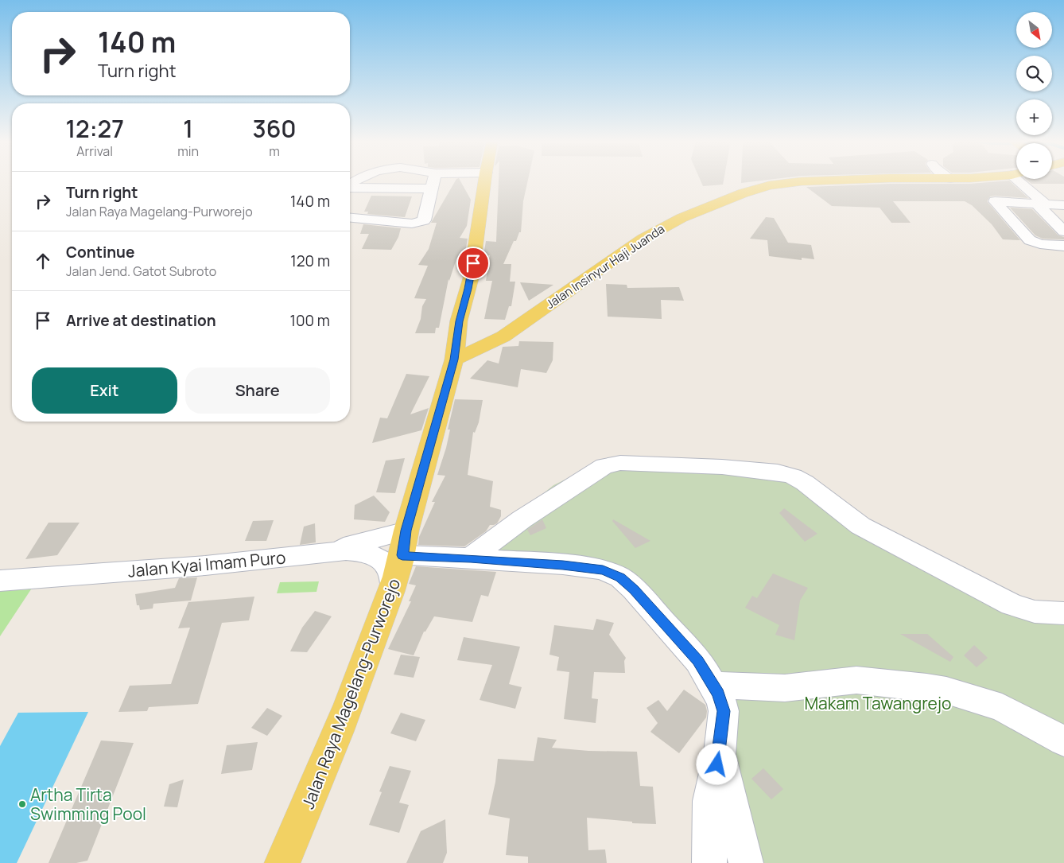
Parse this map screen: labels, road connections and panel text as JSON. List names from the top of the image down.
{
  "streets": {
    "main road": ["Jalan Insinyur Haji Juanda", "Jalan Raya Magelang-Purworejo"],
    "street": ["Jalan Kyai Imam Puro"]
  },
  "crossings": [
    ["Jalan Insinyur Haji Juanda", "Jalan Raya Magelang-Purworejo"],
    ["Jalan Kyai Imam Puro", "Jalan Raya Magelang-Purworejo"]
  ],
  "parks": ["Makam Tawangrejo"],
  "places": ["Artha Tirta Swimming Pool"],
  "north": "bottom right",
  "page": {
    "map_buttons": ["+", "−"],
    "turn": ["140 m", "Turn right"],
    "eta": [
      "12:27",
      "Arrival",
      "1",
      "min",
      "360",
      "m"
    ],
    "list": [
      {
        "name": "Turn right",
        "note": "Jalan Raya Magelang-Purworejo",
        "value": "140 m"
      },
      {
        "name": "Continue",
        "note": "Jalan Jend. Gatot Subroto",
        "value": "120 m"
      },
      {
        "name": "Arrive at destination",
        "value": "100 m"
      }
    ],
    "buttons": ["Exit", "Share"]
  }
}
